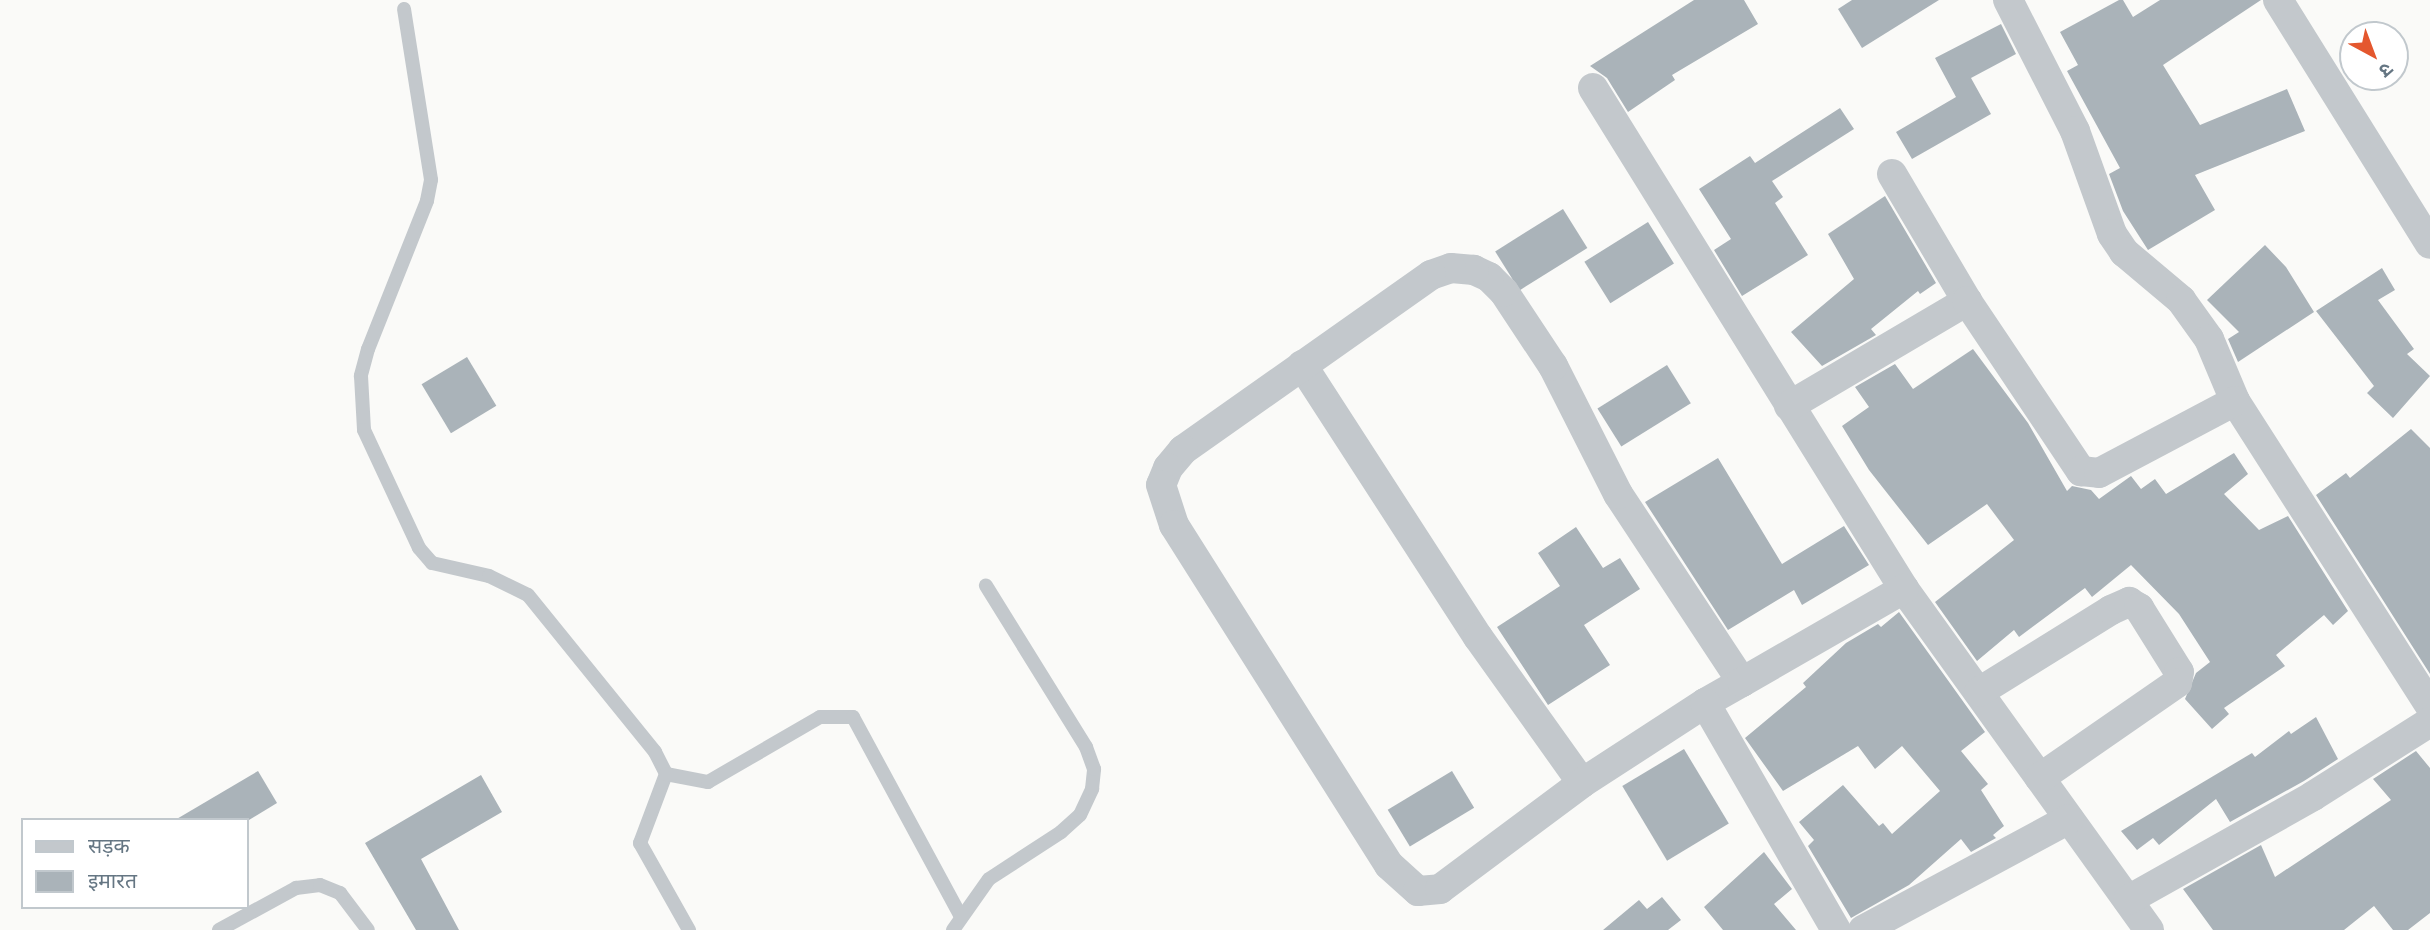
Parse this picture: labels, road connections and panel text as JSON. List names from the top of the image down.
{
  "legend": ["सड़क", "इमारत"],
  "north": "bottom right"
}
